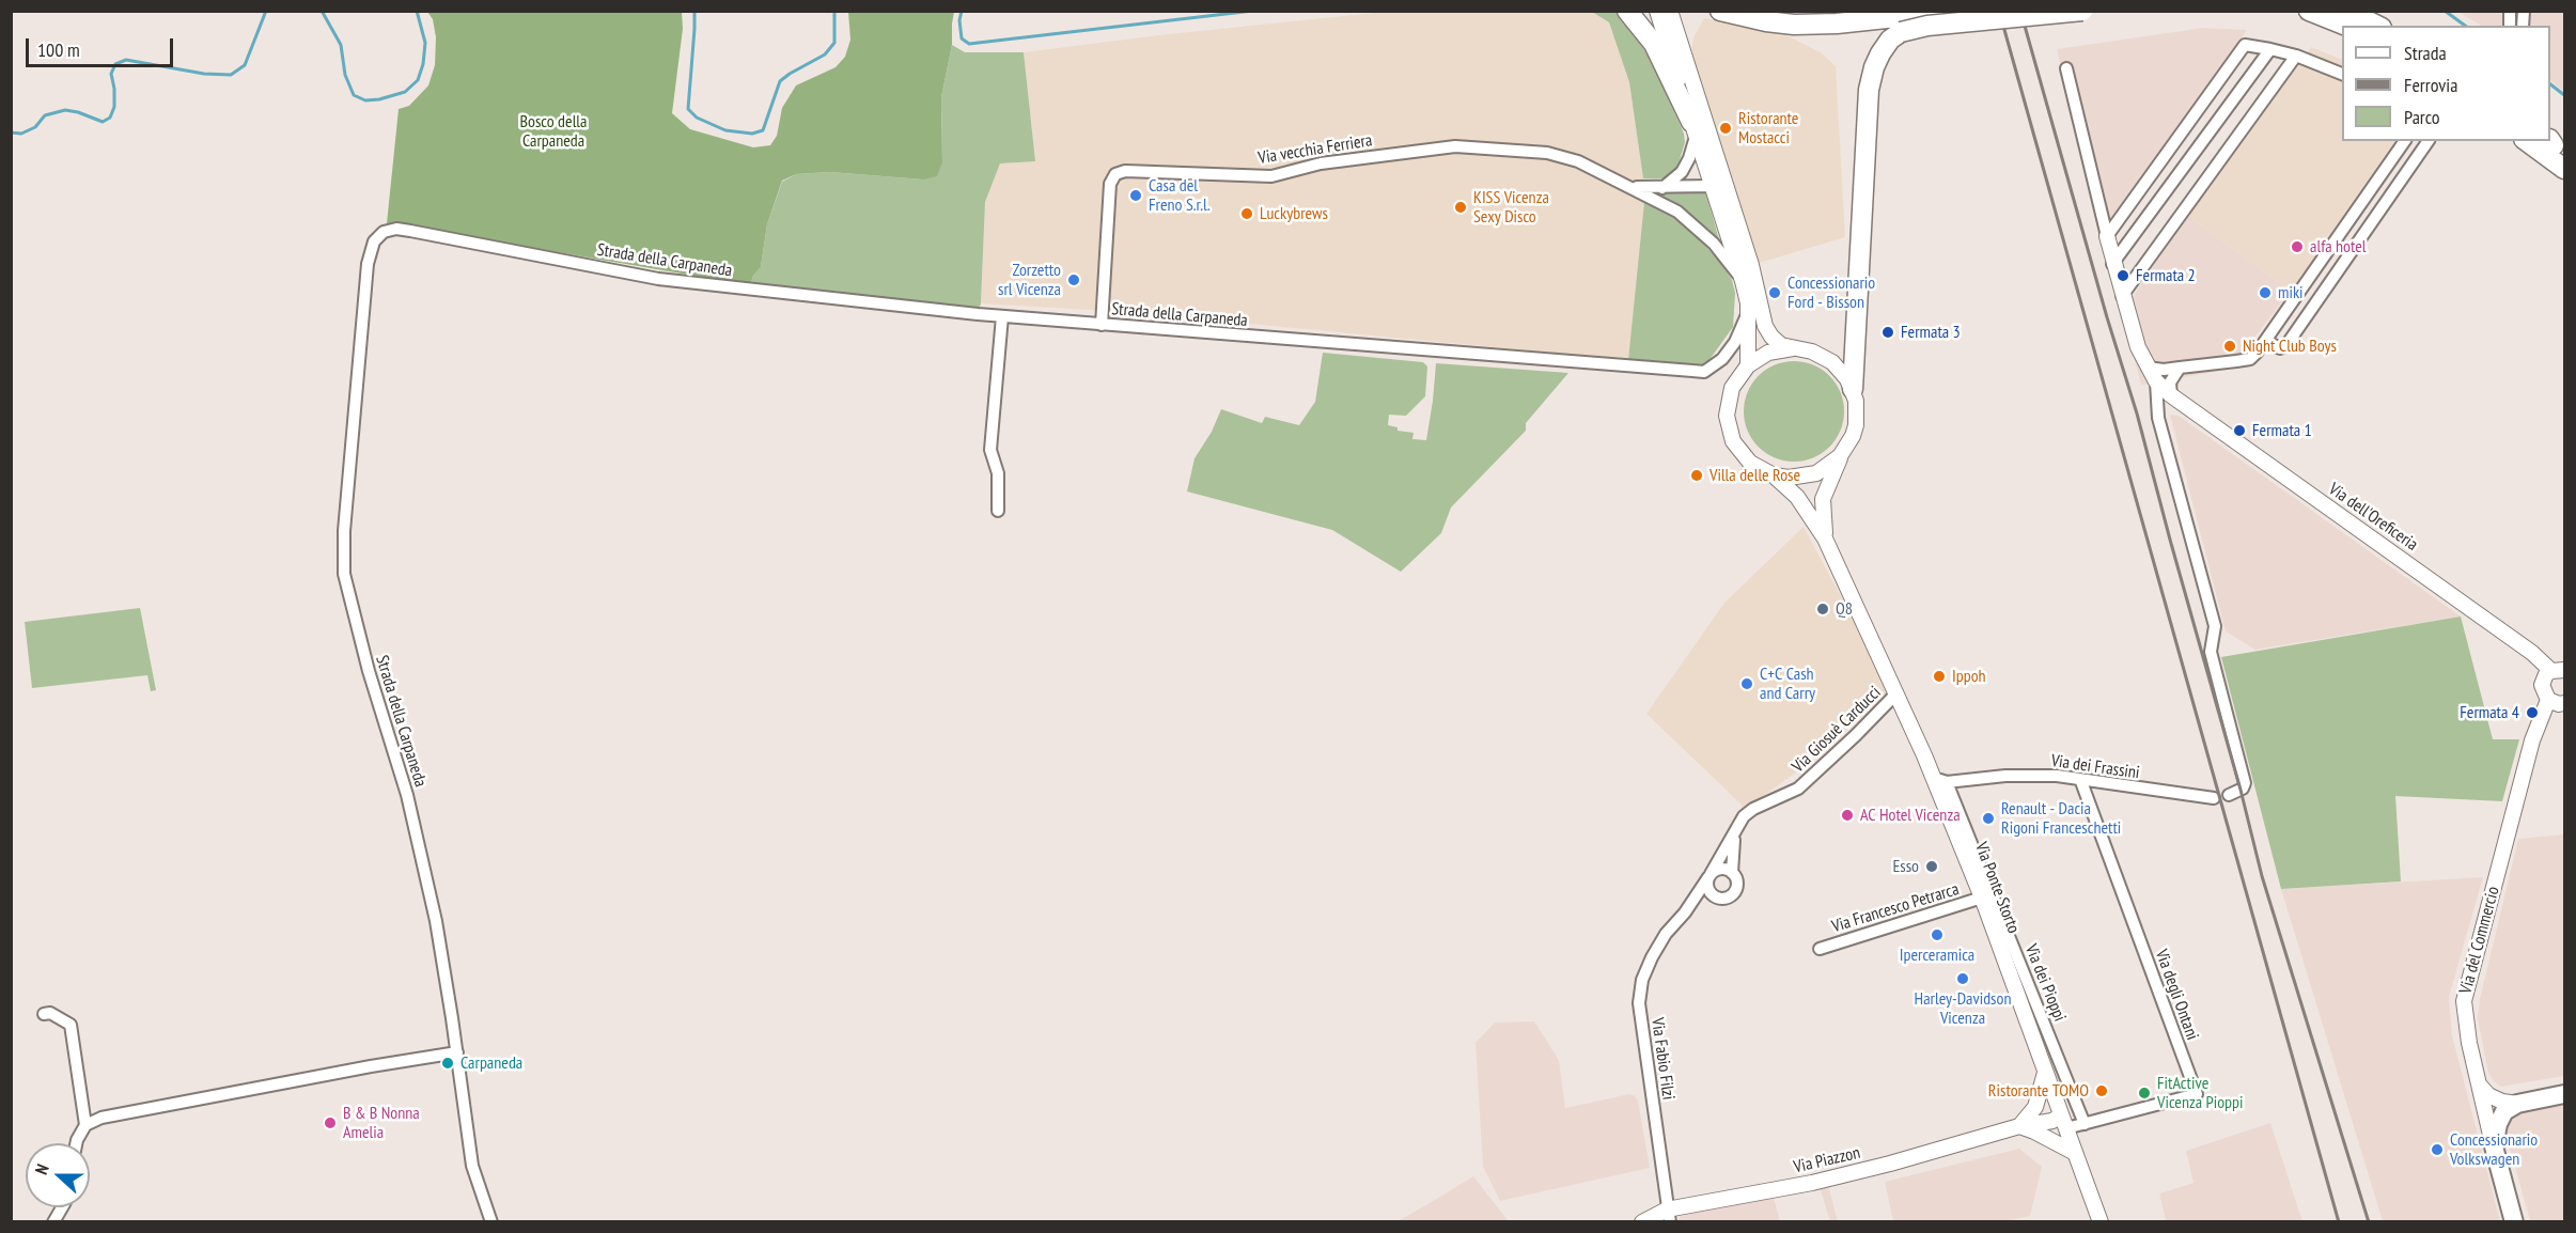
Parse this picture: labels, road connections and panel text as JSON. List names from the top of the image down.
{
  "streets": {
    "main road": [
      "Via dell'Oreficeria",
      "Via Ponte Storto",
      "Via del Commercio",
      "Via Piazzon"
    ],
    "street": [
      "Via vecchia Ferriera",
      "Strada della Carpaneda",
      "Via Giosuè Carducci",
      "Via dei Frassini",
      "Via Francesco Petrarca",
      "Via dei Pioppi",
      "Via degli Ontani",
      "Via Fabio Filzi"
    ]
  },
  "crossings": [
    ["Via vecchia Ferriera", "Strada della Carpaneda"],
    ["Via dell'Oreficeria", "Via del Commercio"],
    ["Via Giosuè Carducci", "Via Ponte Storto"],
    ["Via Giosuè Carducci", "Via Fabio Filzi"],
    ["Via dei Frassini", "Via Ponte Storto"],
    ["Via dei Frassini", "Via dei Pioppi"],
    ["Via dei Frassini", "Via degli Ontani"],
    ["Via Ponte Storto", "Via Francesco Petrarca"],
    ["Via Ponte Storto", "Via dei Pioppi"],
    ["Via Ponte Storto", "Via degli Ontani"],
    ["Via Ponte Storto", "Via Piazzon"],
    ["Via dei Pioppi", "Via degli Ontani"],
    ["Via degli Ontani", "Via Piazzon"],
    ["Via Fabio Filzi", "Via Piazzon"]
  ],
  "parks": ["Bosco della Carpaneda"],
  "places": [
    "Ristorante Mostacci",
    "Casa del Freno S.r.l.",
    "KISS Vicenza Sexy Disco",
    "Luckybrews",
    "alfa hotel",
    "Fermata 2",
    "Zorzetto srl Vicenza",
    "Concessionario Ford - Bisson",
    "miki",
    "Fermata 3",
    "Night Club Boys",
    "Fermata 1",
    "Villa delle Rose",
    "Q8",
    "Ippoh",
    "C+C Cash and Carry",
    "Fermata 4",
    "AC Hotel Vicenza",
    "Renault - Dacia Rigoni Franceschetti",
    "Esso",
    "Iperceramica",
    "Harley-Davidson Vicenza",
    "Carpaneda",
    "Ristorante TOMO",
    "FitActive Vicenza Pioppi",
    "B & B Nonna Amelia",
    "Concessionario Volkswagen"
  ],
  "legend": ["Strada", "Ferrovia", "Parco"],
  "scale_bar": "100 m",
  "north": "left"
}
